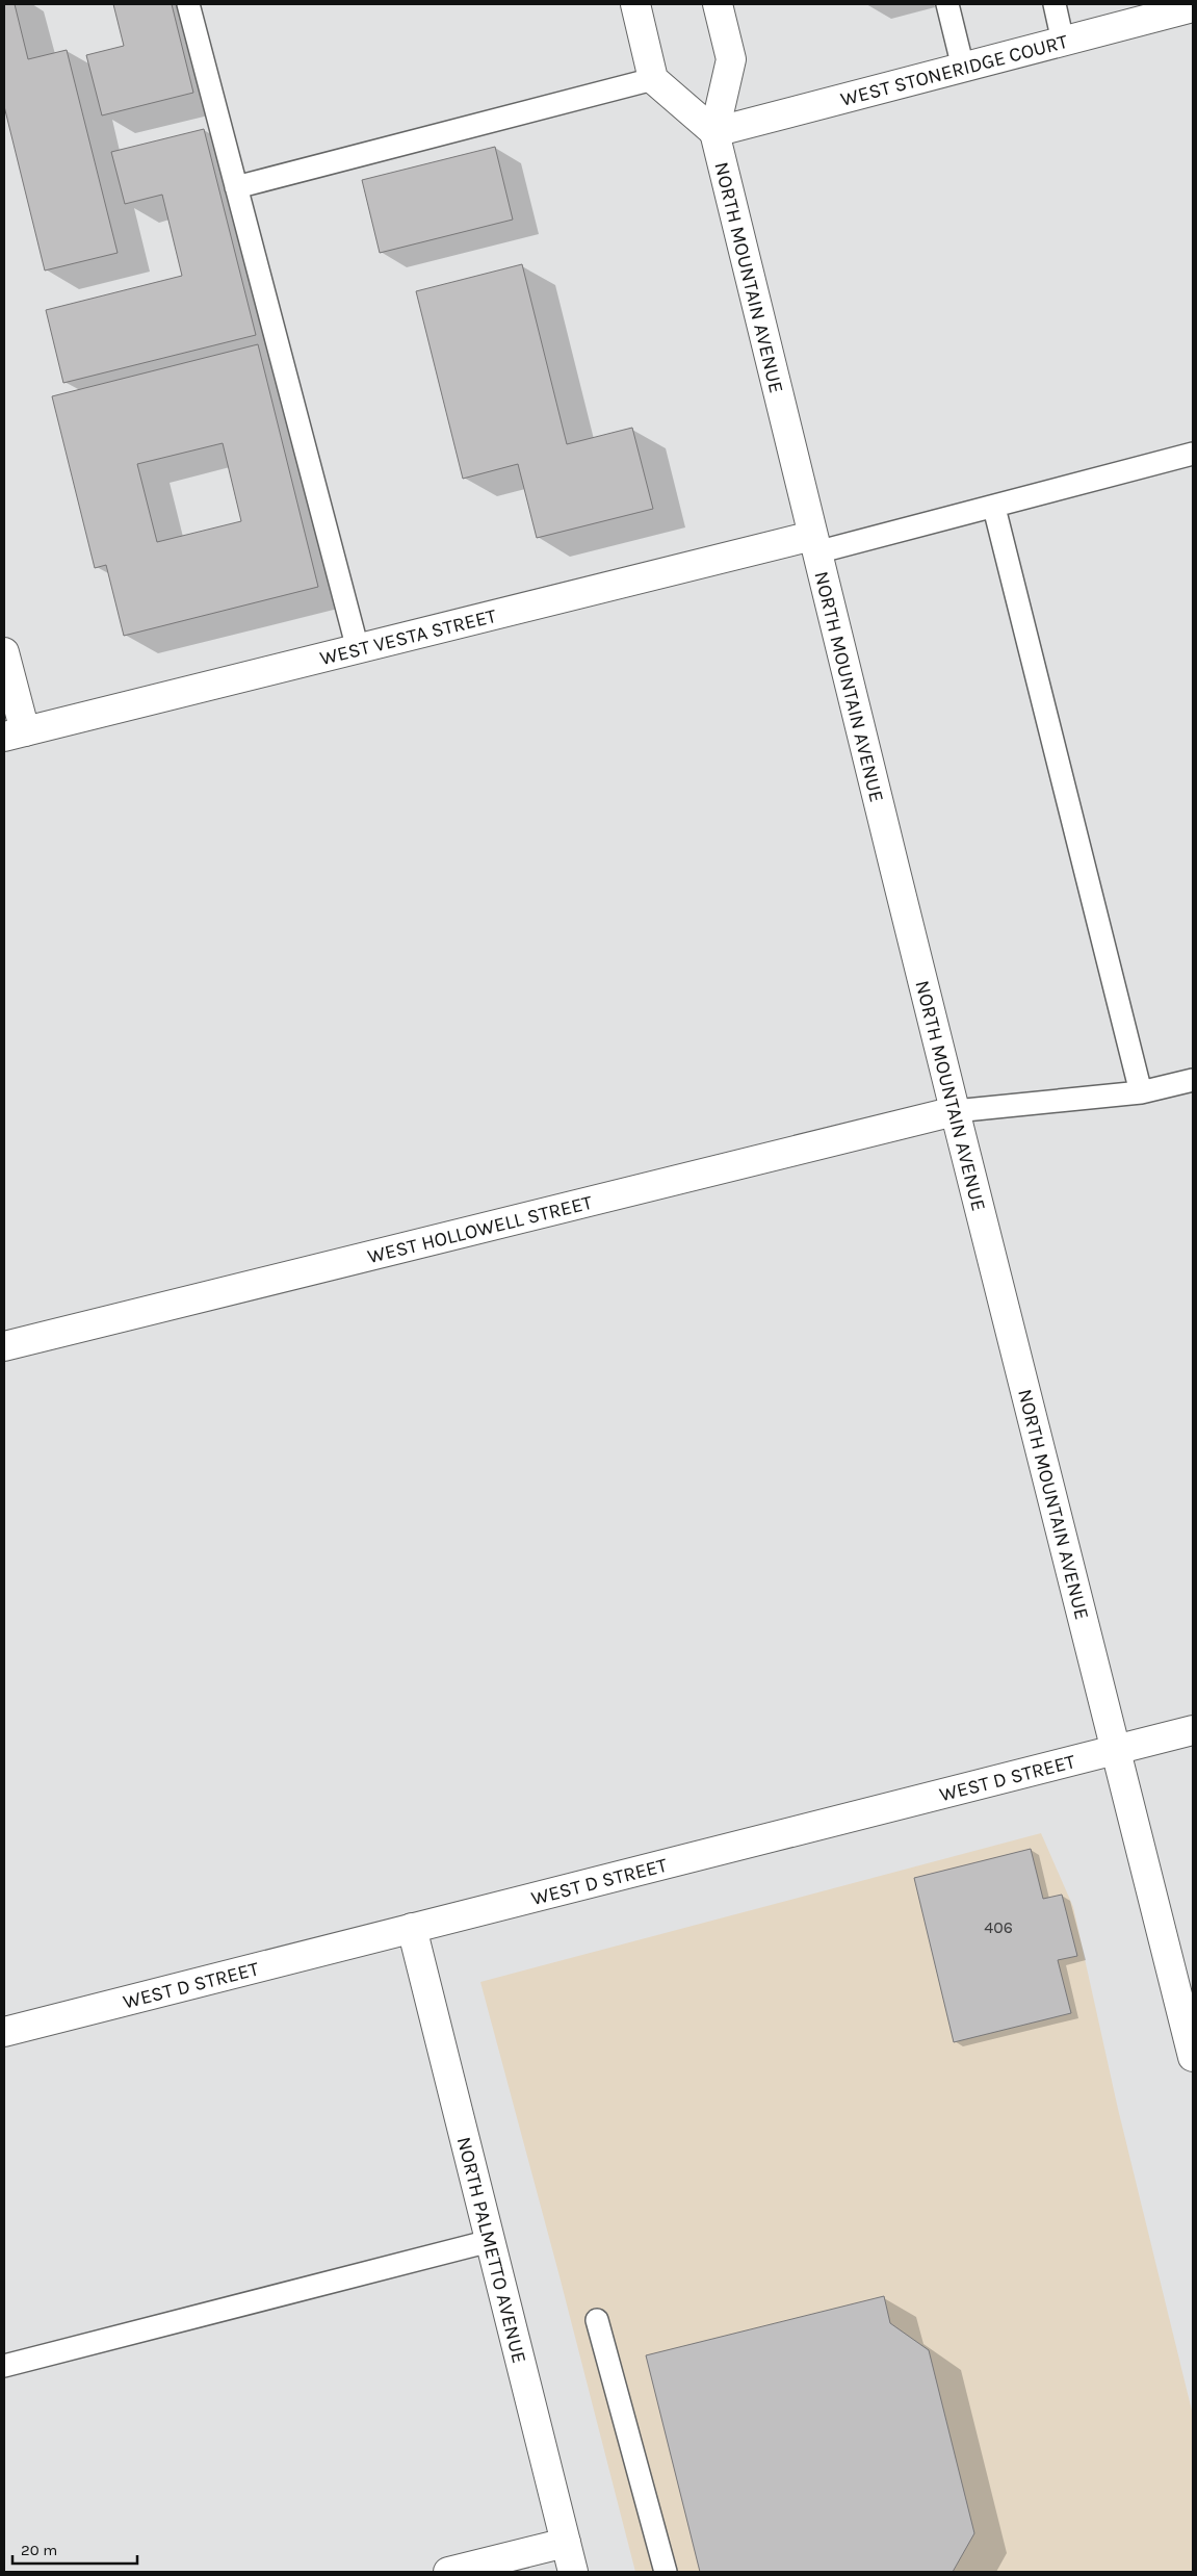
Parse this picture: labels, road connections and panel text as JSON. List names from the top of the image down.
{
  "streets": {
    "main road": [
      "WEST STONERIDGE COURT",
      "NORTH MOUNTAIN AVENUE",
      "WEST VESTA STREET",
      "WEST HOLLOWELL STREET",
      "WEST D STREET",
      "NORTH PALMETTO AVENUE"
    ]
  },
  "crossings": [
    ["WEST STONERIDGE COURT", "NORTH MOUNTAIN AVENUE"],
    ["NORTH MOUNTAIN AVENUE", "WEST VESTA STREET"],
    ["NORTH MOUNTAIN AVENUE", "WEST HOLLOWELL STREET"],
    ["NORTH MOUNTAIN AVENUE", "WEST D STREET"],
    ["WEST D STREET", "NORTH PALMETTO AVENUE"]
  ],
  "house_numbers": ["406"],
  "scale_bar": "20 m"
}
